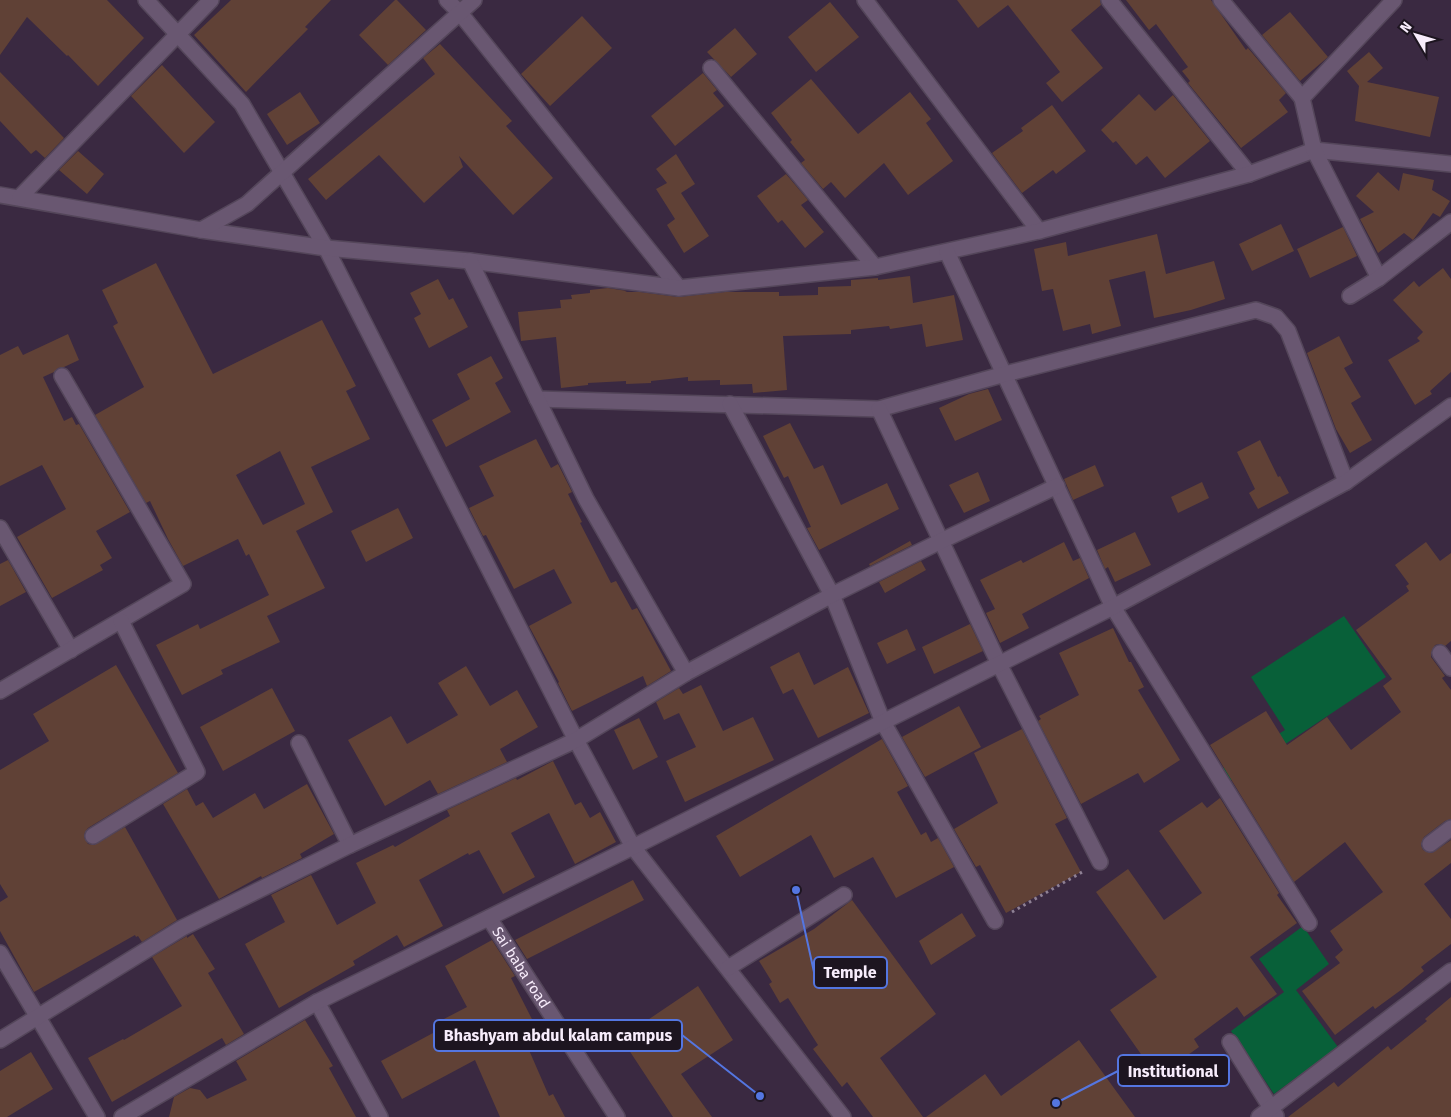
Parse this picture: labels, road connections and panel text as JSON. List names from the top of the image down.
{
  "streets": {
    "street": ["Sai baba road"]
  },
  "places": ["Temple", "Bhashyam abdul kalam campus", "Institutional"],
  "north": "top left"
}
